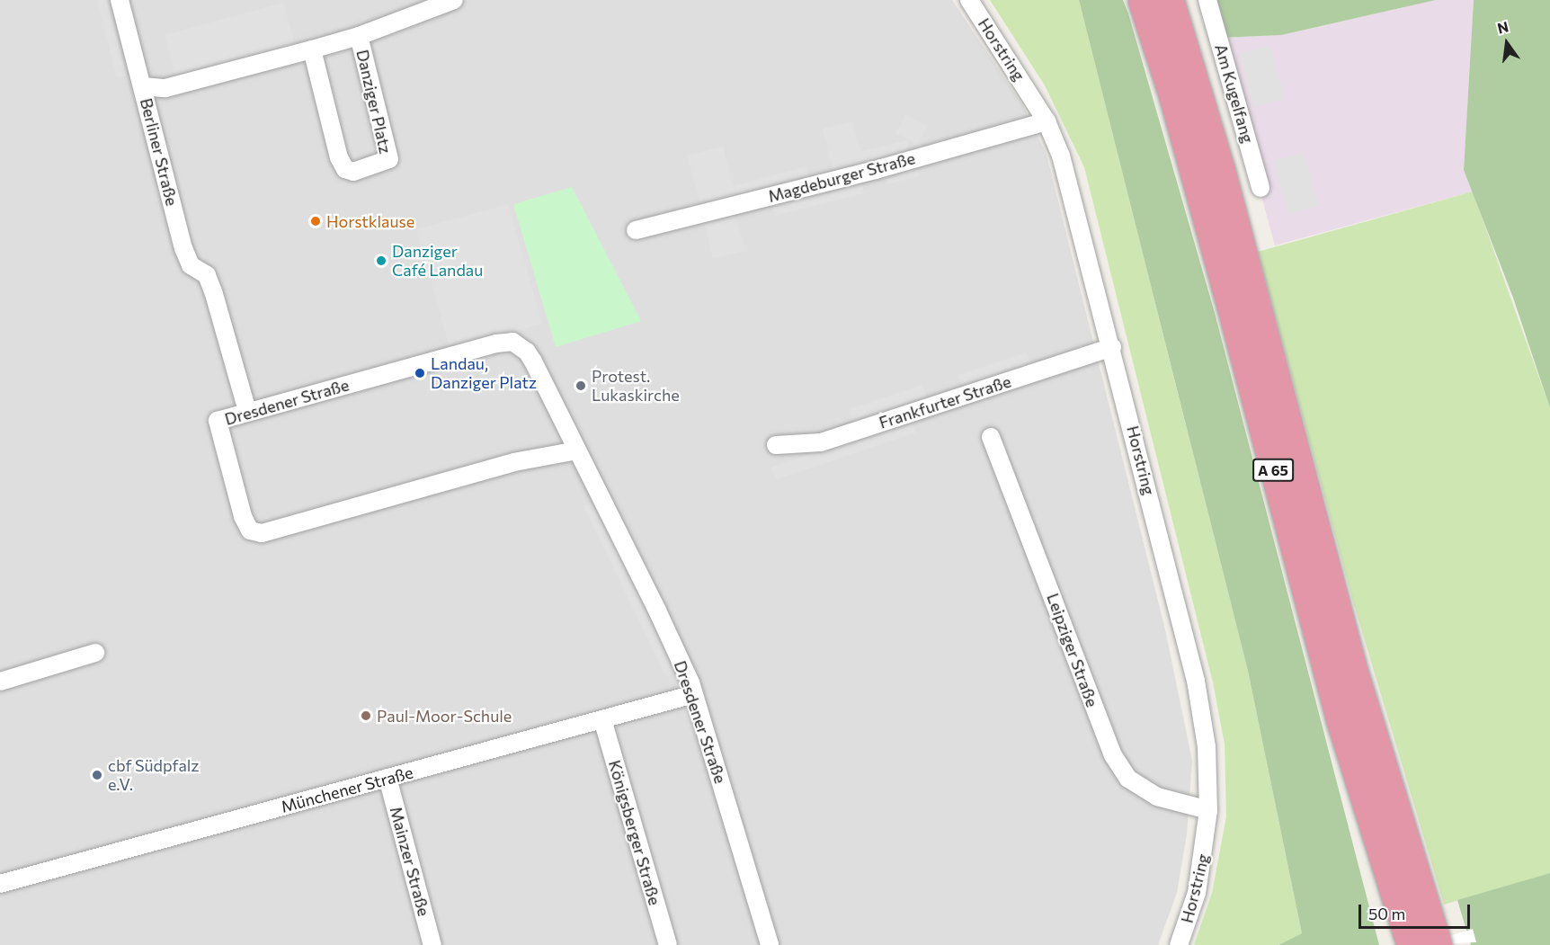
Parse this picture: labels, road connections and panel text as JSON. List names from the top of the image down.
{
  "streets": {
    "highway": ["A 65"],
    "street": [
      "Horstring",
      "Am Kugelfang",
      "Danziger Platz",
      "Berliner Straße",
      "Magdeburger Straße",
      "Dresdener Straße",
      "Frankfurter Straße",
      "Leipziger Straße",
      "Münchener Straße",
      "Königsberger Straße",
      "Mainzer Straße"
    ]
  },
  "crossings": [
    ["Horstring", "Magdeburger Straße"],
    ["Horstring", "Frankfurter Straße"],
    ["Horstring", "Leipziger Straße"],
    ["Danziger Platz", "Berliner Straße"],
    ["Berliner Straße", "Dresdener Straße"],
    ["Dresdener Straße", "Münchener Straße"],
    ["Münchener Straße", "Königsberger Straße"],
    ["Münchener Straße", "Mainzer Straße"]
  ],
  "places": [
    "Horstklause",
    "Danziger Café Landau",
    "Landau, Danziger Platz",
    "Protest. Lukaskirche",
    "Paul-Moor-Schule",
    "cbf Südpfalz e.V."
  ],
  "scale_bar": "50 m",
  "north": "top"
}
